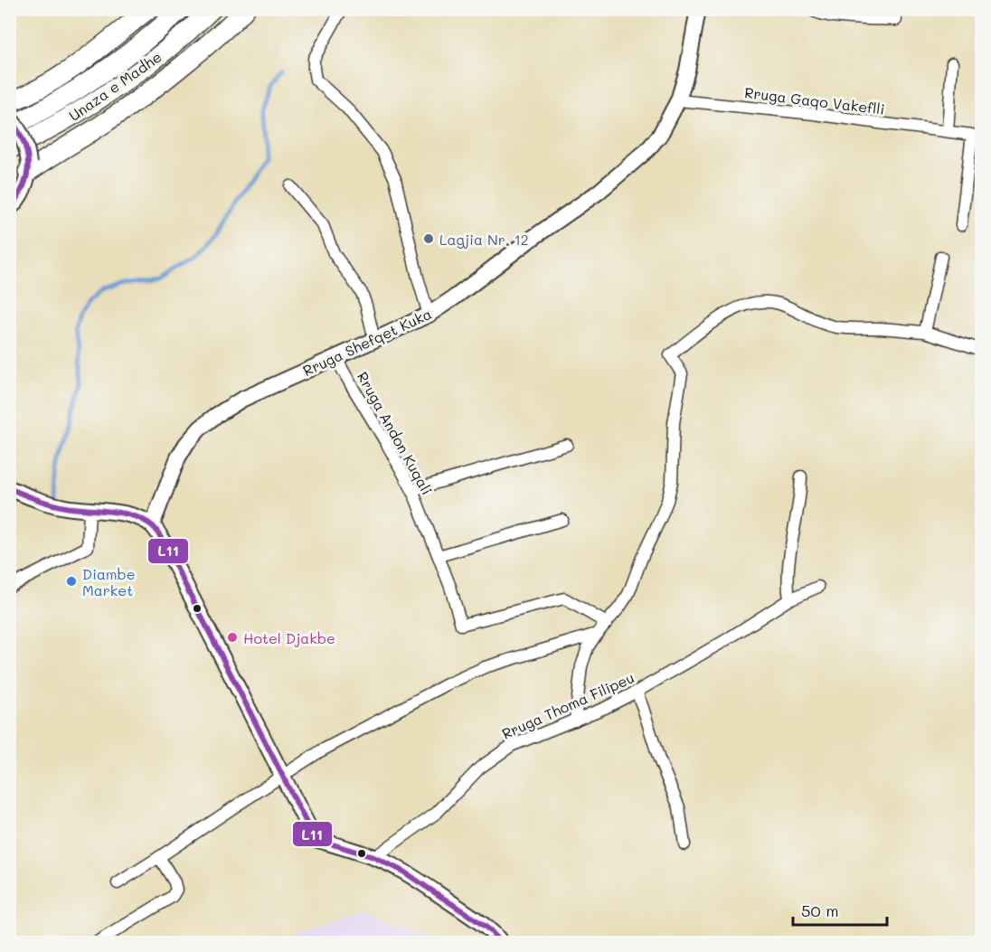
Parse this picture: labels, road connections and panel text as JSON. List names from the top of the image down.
{
  "streets": {
    "highway": ["Unaza e Madhe"],
    "street": [
      "Rruga Gaqo Vakeflli",
      "Rruga Shefqet Kuka",
      "Rruga Andon Kuqali",
      "Rruga Thoma Filipeu"
    ]
  },
  "crossings": [
    ["Rruga Gaqo Vakeflli", "Rruga Shefqet Kuka"],
    ["Rruga Shefqet Kuka", "Rruga Andon Kuqali"]
  ],
  "places": ["Lagjia Nr. 12", "Diambe Market", "Hotel Djakbe"],
  "lines": ["transit line L11"],
  "scale_bar": "50 m"
}
